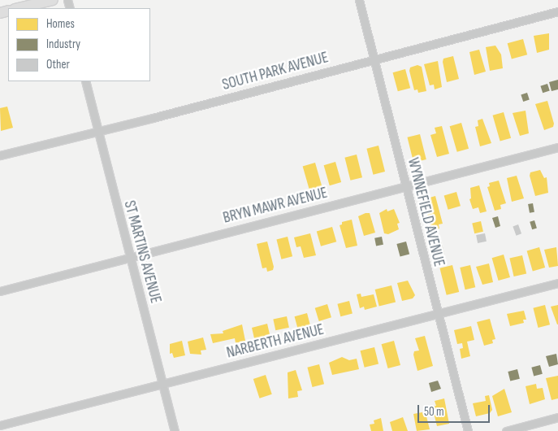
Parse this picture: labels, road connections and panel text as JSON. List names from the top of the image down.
{
  "streets": {
    "street": [
      "SOUTH PARK AVENUE",
      "BRYN MAWR AVENUE",
      "WYNNEFIELD AVENUE",
      "ST MARTINS AVENUE",
      "NARBERTH AVENUE"
    ]
  },
  "crossings": [
    ["SOUTH PARK AVENUE", "WYNNEFIELD AVENUE"],
    ["SOUTH PARK AVENUE", "ST MARTINS AVENUE"],
    ["BRYN MAWR AVENUE", "WYNNEFIELD AVENUE"],
    ["BRYN MAWR AVENUE", "ST MARTINS AVENUE"],
    ["WYNNEFIELD AVENUE", "NARBERTH AVENUE"],
    ["ST MARTINS AVENUE", "NARBERTH AVENUE"]
  ],
  "legend": ["Homes", "Industry", "Other"],
  "scale_bar": "50 m"
}
